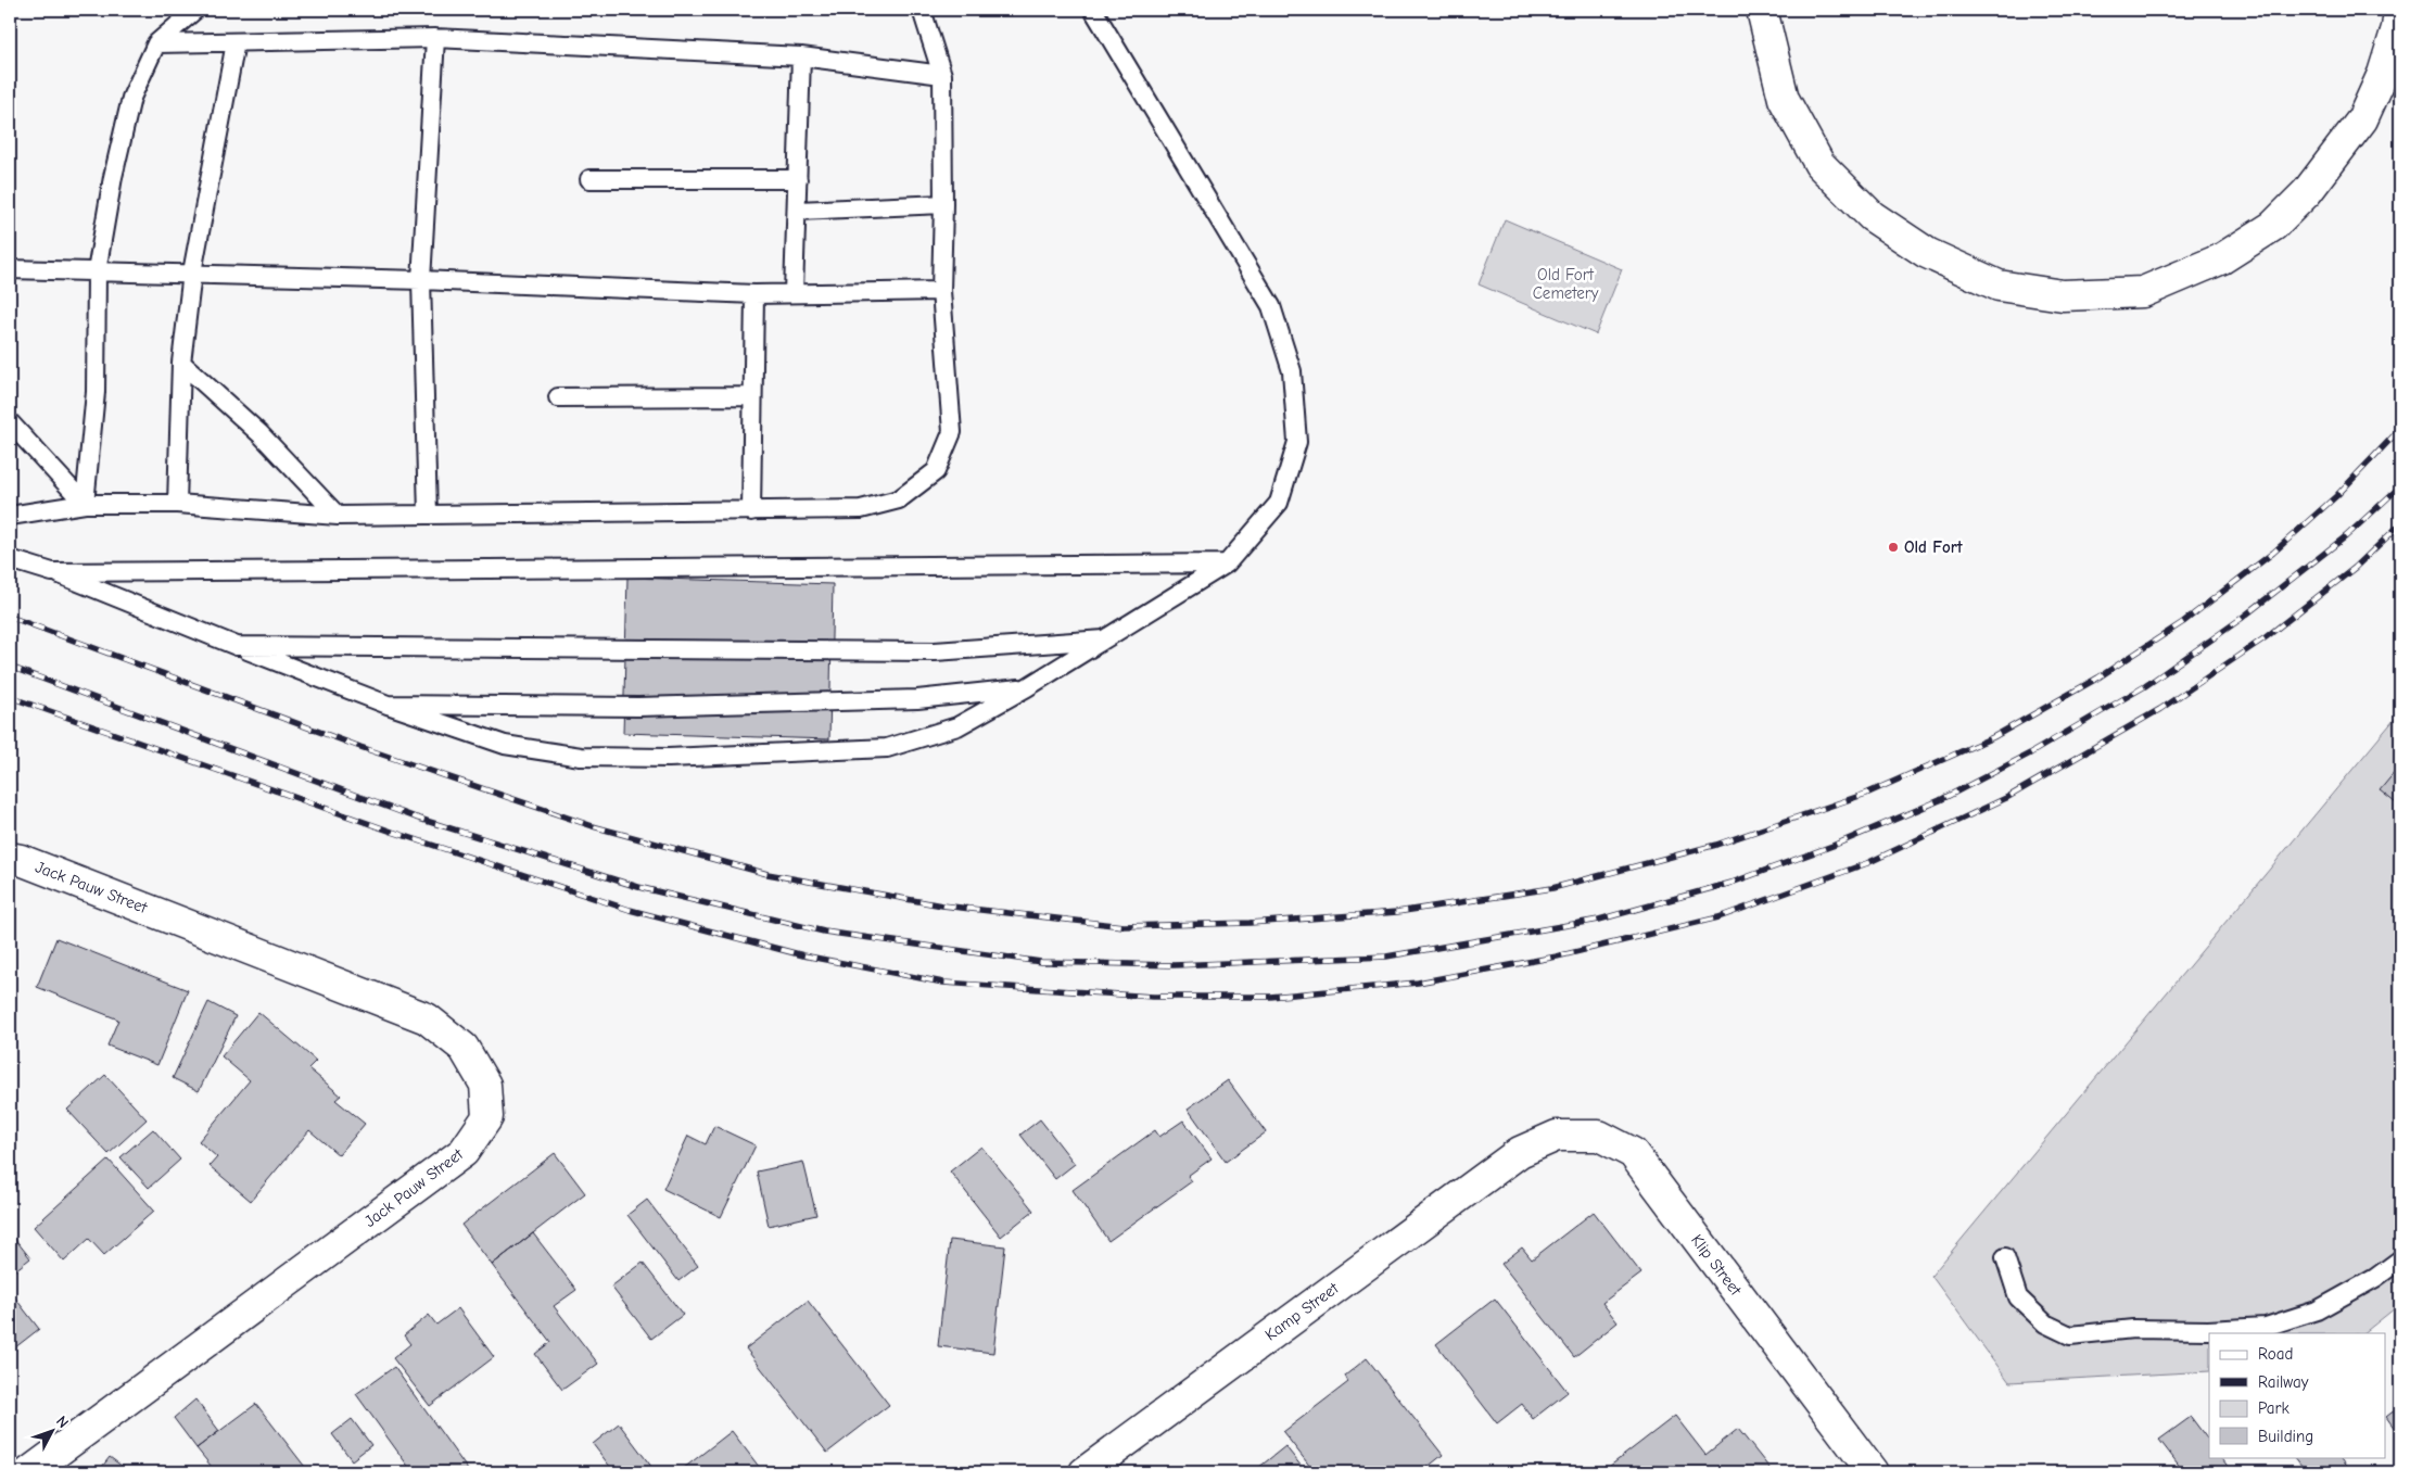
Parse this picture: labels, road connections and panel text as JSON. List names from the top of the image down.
{
  "streets": {
    "main road": ["Jack Pauw Street", "Klip Street", "Kamp Street"]
  },
  "crossings": [
    ["Klip Street", "Kamp Street"]
  ],
  "parks": ["Old Fort Cemetery"],
  "places": ["Old Fort"],
  "legend": [
    "Road",
    "Railway",
    "Park",
    "Building"
  ],
  "north": "top right"
}
